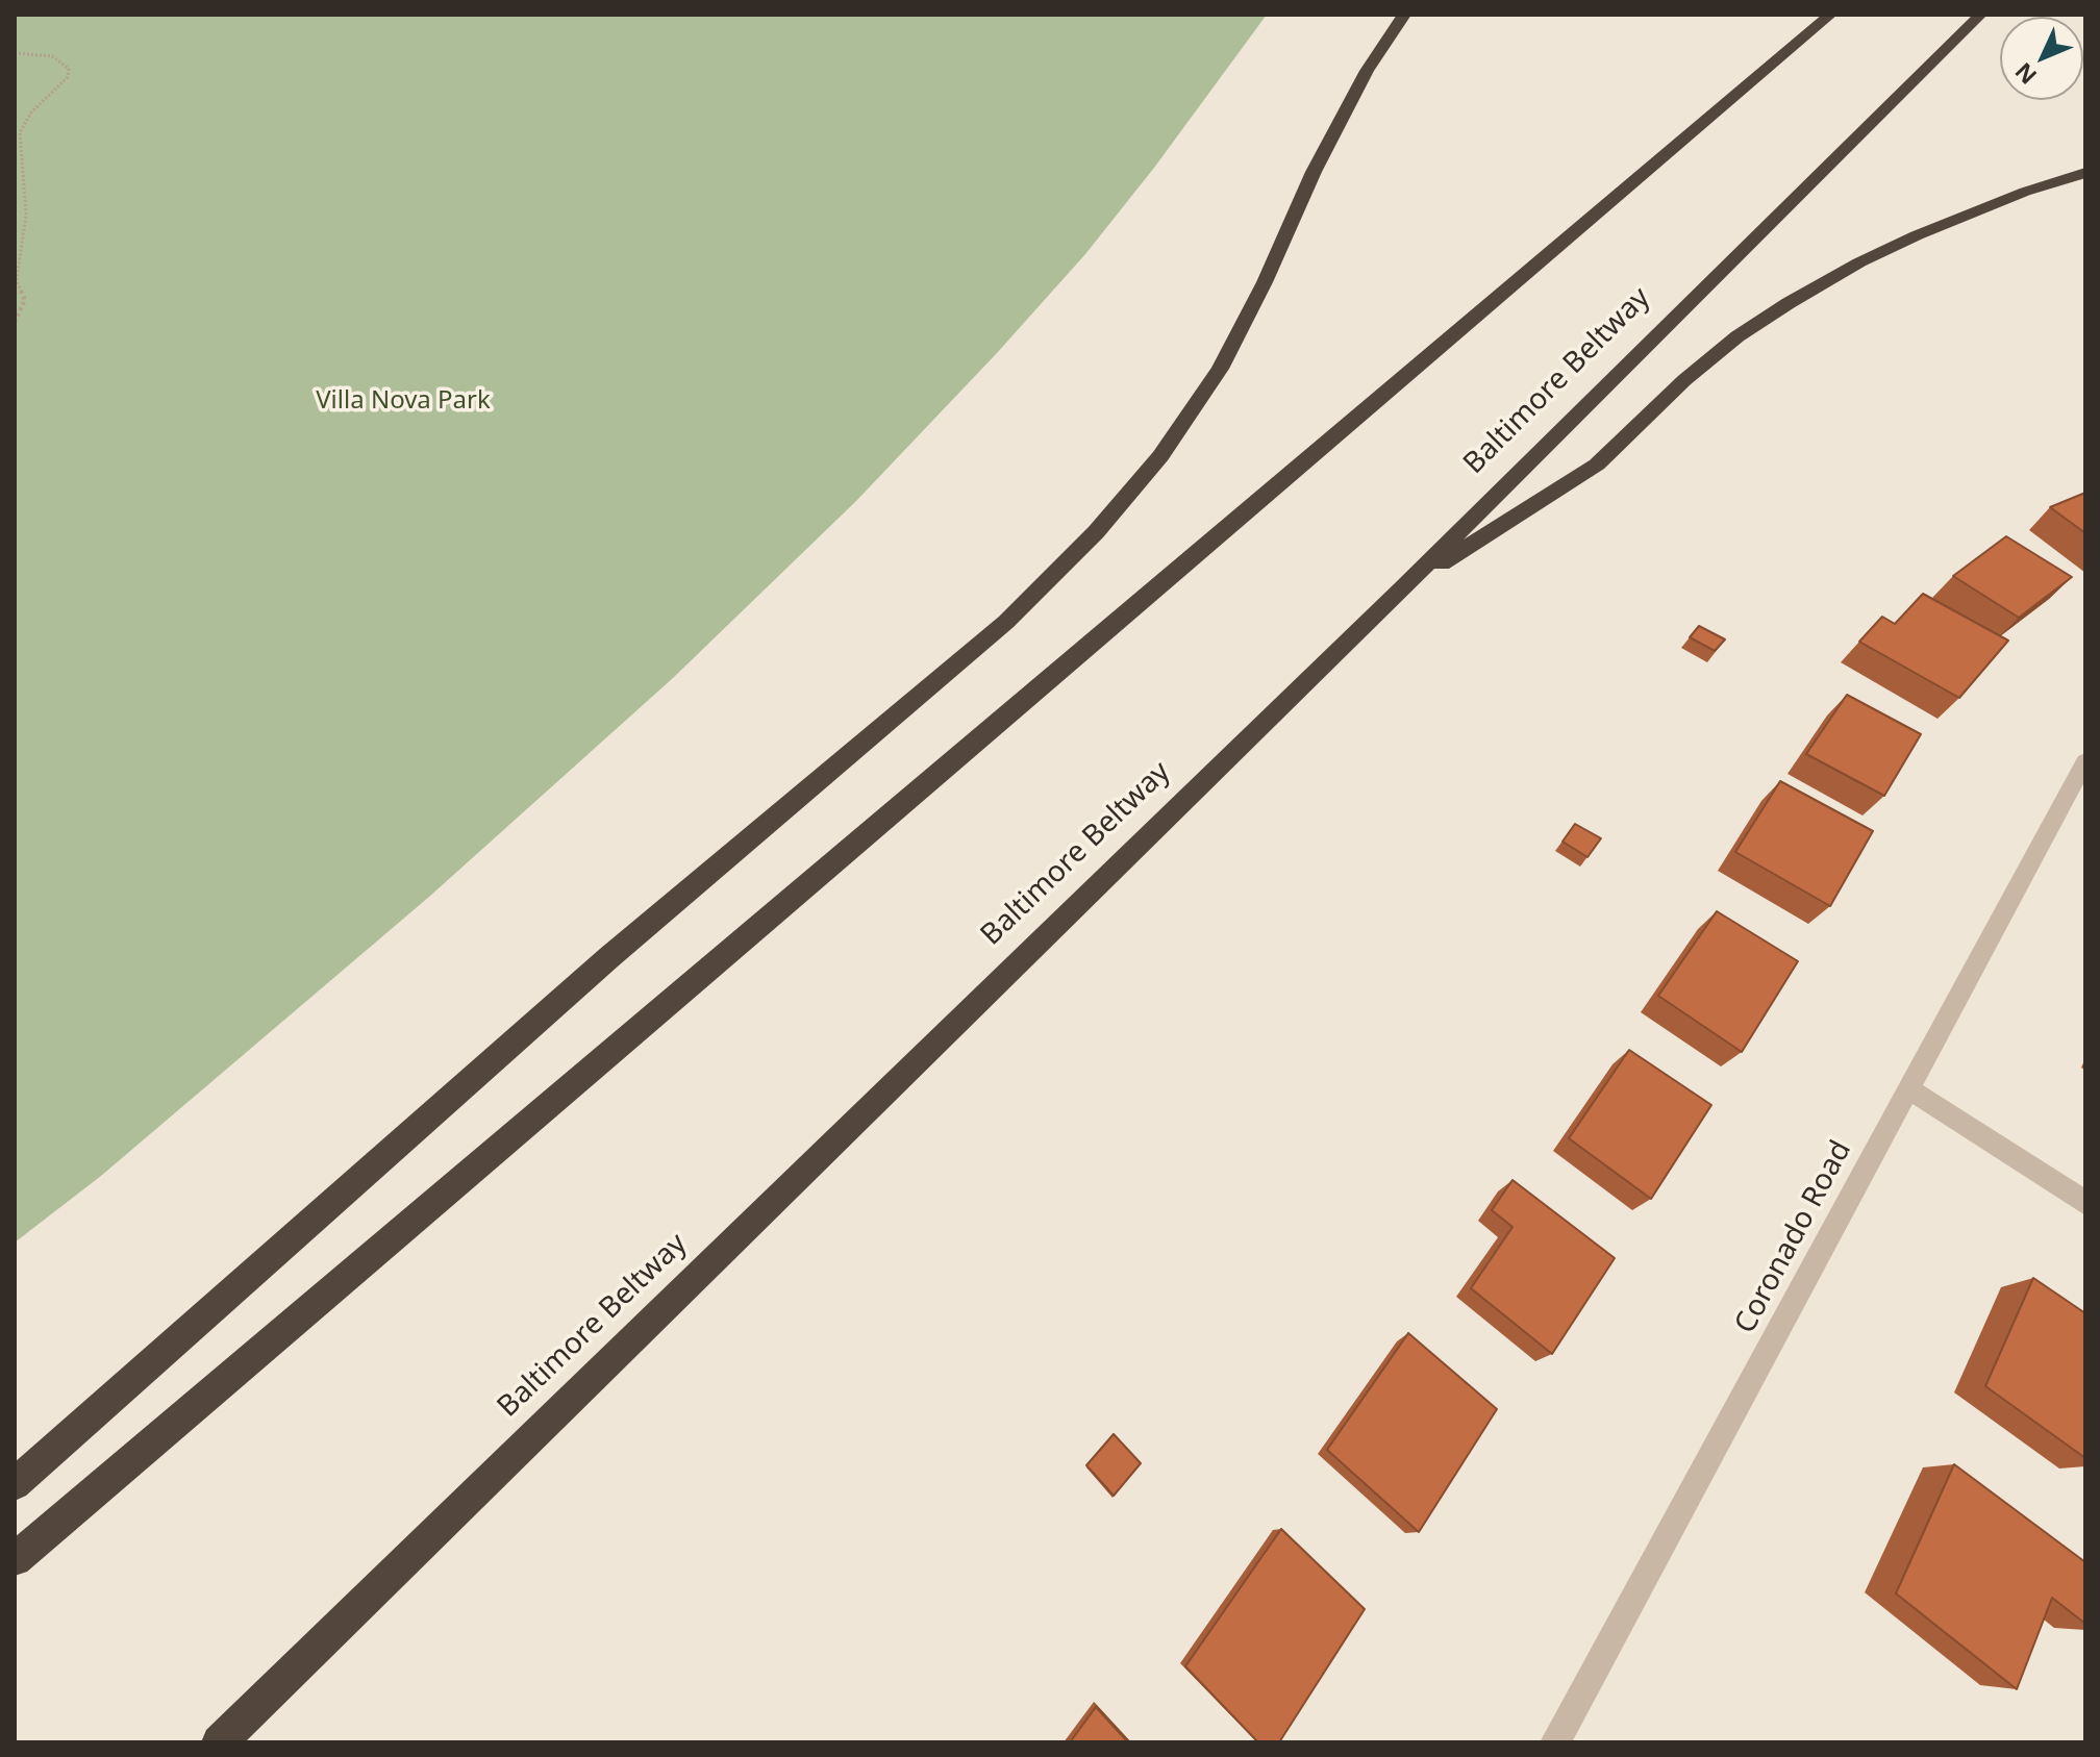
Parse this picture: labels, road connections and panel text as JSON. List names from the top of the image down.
{
  "streets": {
    "highway": ["Baltimore Beltway"],
    "street": ["Coronado Road"]
  },
  "parks": ["Villa Nova Park"],
  "north": "bottom left"
}
